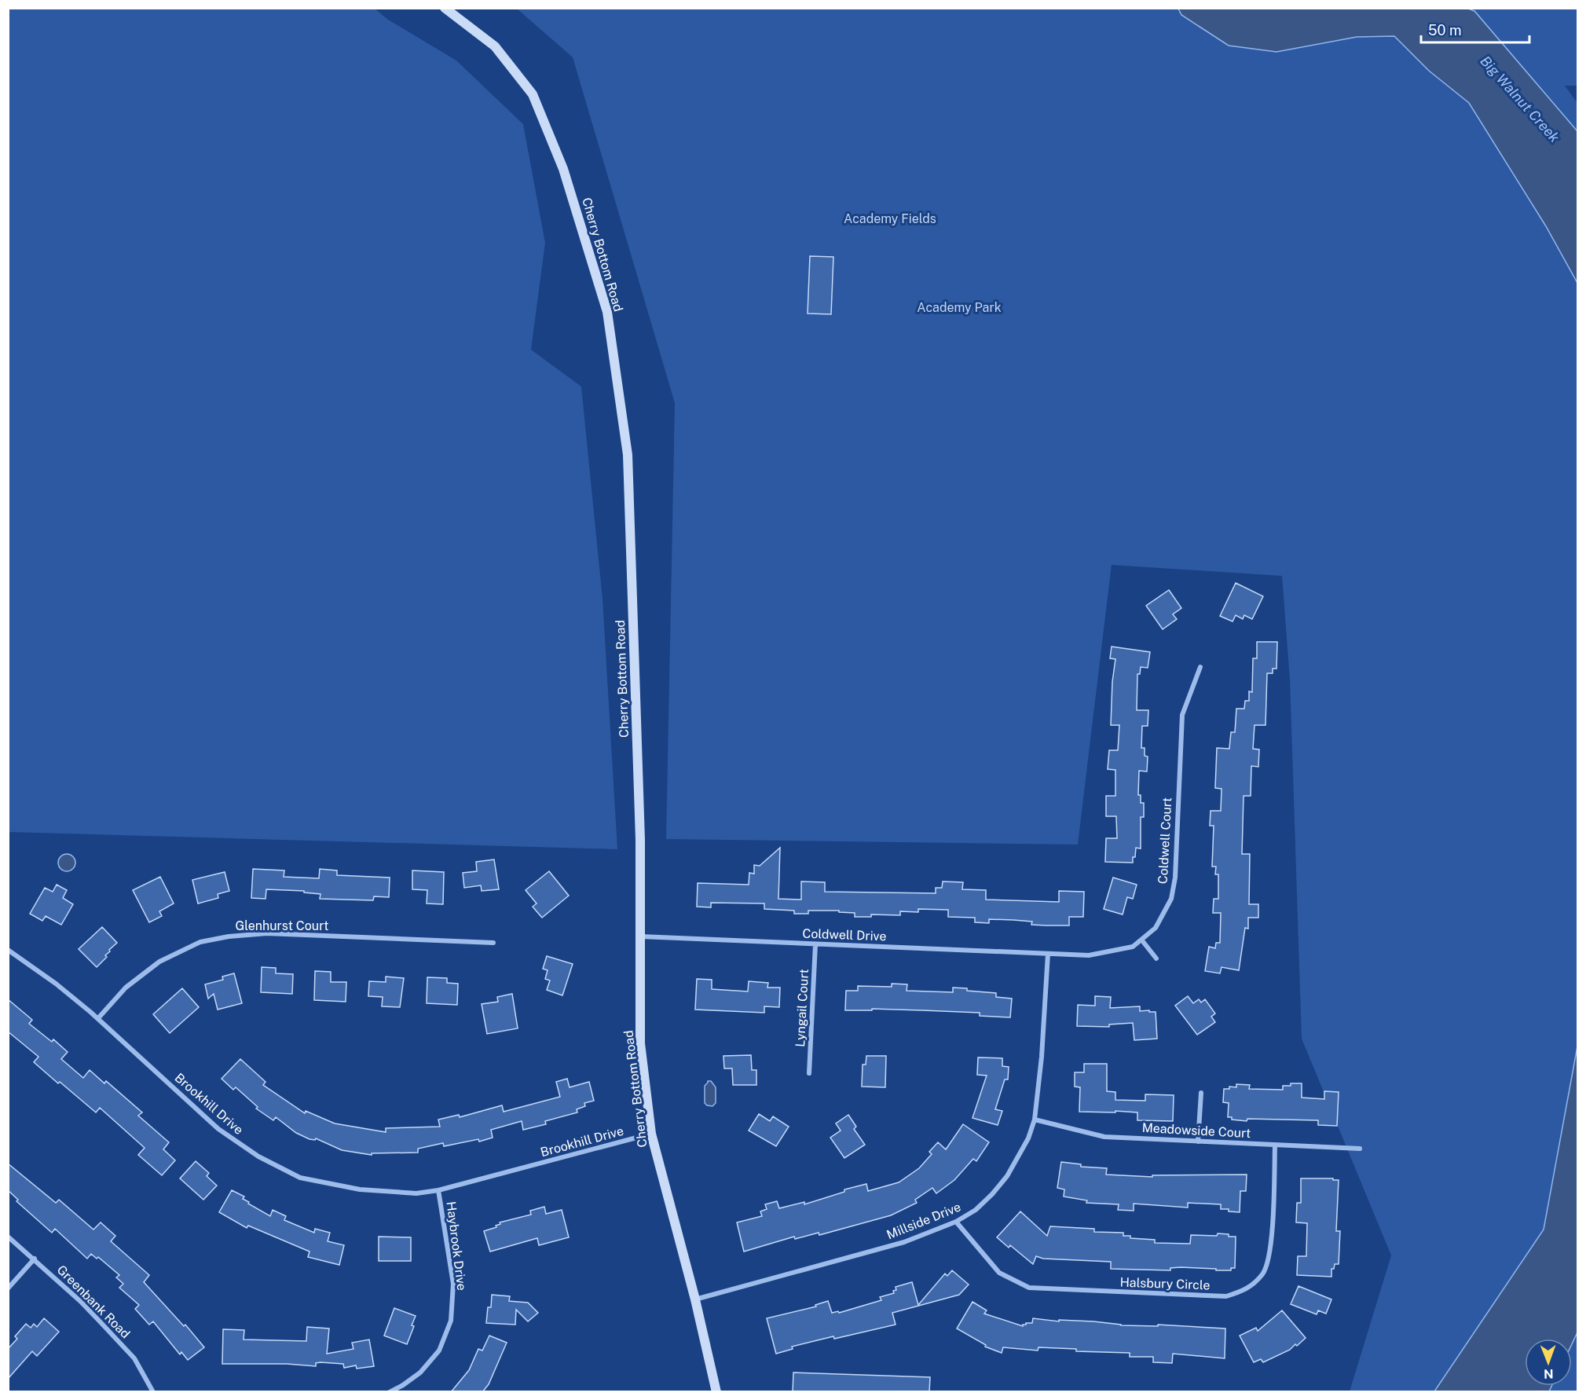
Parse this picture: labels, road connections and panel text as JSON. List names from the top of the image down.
{
  "streets": {
    "main road": ["Cherry Bottom Road"],
    "street": [
      "Coldwell Court",
      "Glenhurst Court",
      "Coldwell Drive",
      "Lyngail Court",
      "Brookhill Drive",
      "Meadowside Court",
      "Millside Drive",
      "Haybrook Drive",
      "Halsbury Circle",
      "Greenbank Road"
    ]
  },
  "crossings": [
    ["Cherry Bottom Road", "Coldwell Drive"],
    ["Cherry Bottom Road", "Brookhill Drive"],
    ["Cherry Bottom Road", "Millside Drive"],
    ["Coldwell Court", "Coldwell Drive"],
    ["Coldwell Court", "Millside Drive"],
    ["Glenhurst Court", "Brookhill Drive"],
    ["Coldwell Drive", "Lyngail Court"],
    ["Coldwell Drive", "Millside Drive"],
    ["Brookhill Drive", "Haybrook Drive"],
    ["Meadowside Court", "Millside Drive"],
    ["Meadowside Court", "Halsbury Circle"],
    ["Millside Drive", "Halsbury Circle"]
  ],
  "water": ["Big Walnut Creek"],
  "parks": ["Academy Fields", "Academy Park"],
  "scale_bar": "50 m",
  "north": "bottom"
}
